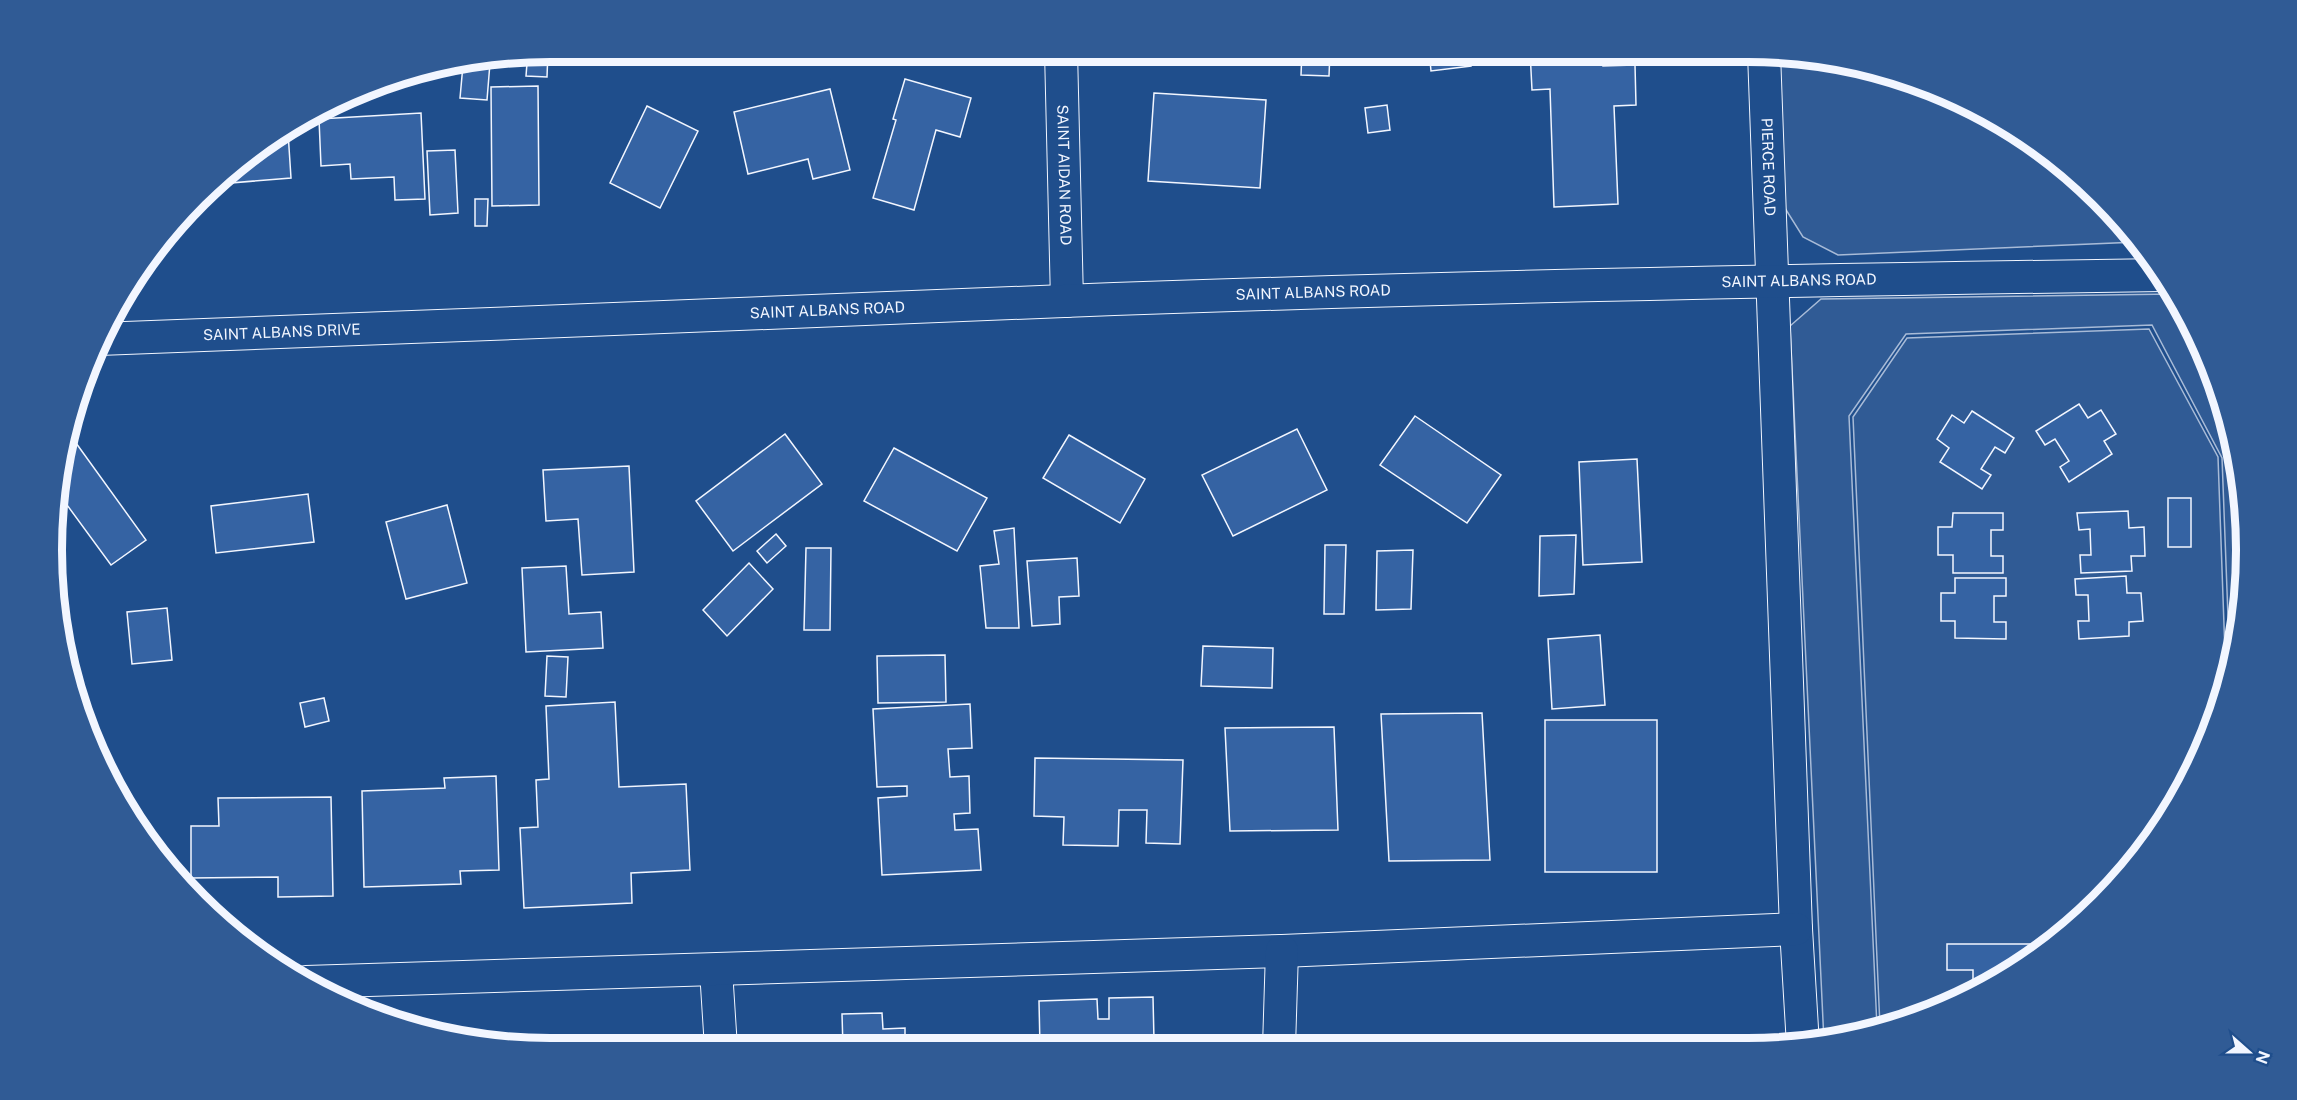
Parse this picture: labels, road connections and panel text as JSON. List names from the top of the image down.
{
  "streets": {
    "street": [
      "PIERCE ROAD",
      "SAINT AIDAN ROAD",
      "SAINT ALBANS ROAD",
      "SAINT ALBANS DRIVE"
    ]
  },
  "crossings": [
    ["PIERCE ROAD", "SAINT ALBANS ROAD"],
    ["SAINT AIDAN ROAD", "SAINT ALBANS ROAD"],
    ["SAINT ALBANS ROAD", "SAINT ALBANS DRIVE"]
  ],
  "north": "right"
}
